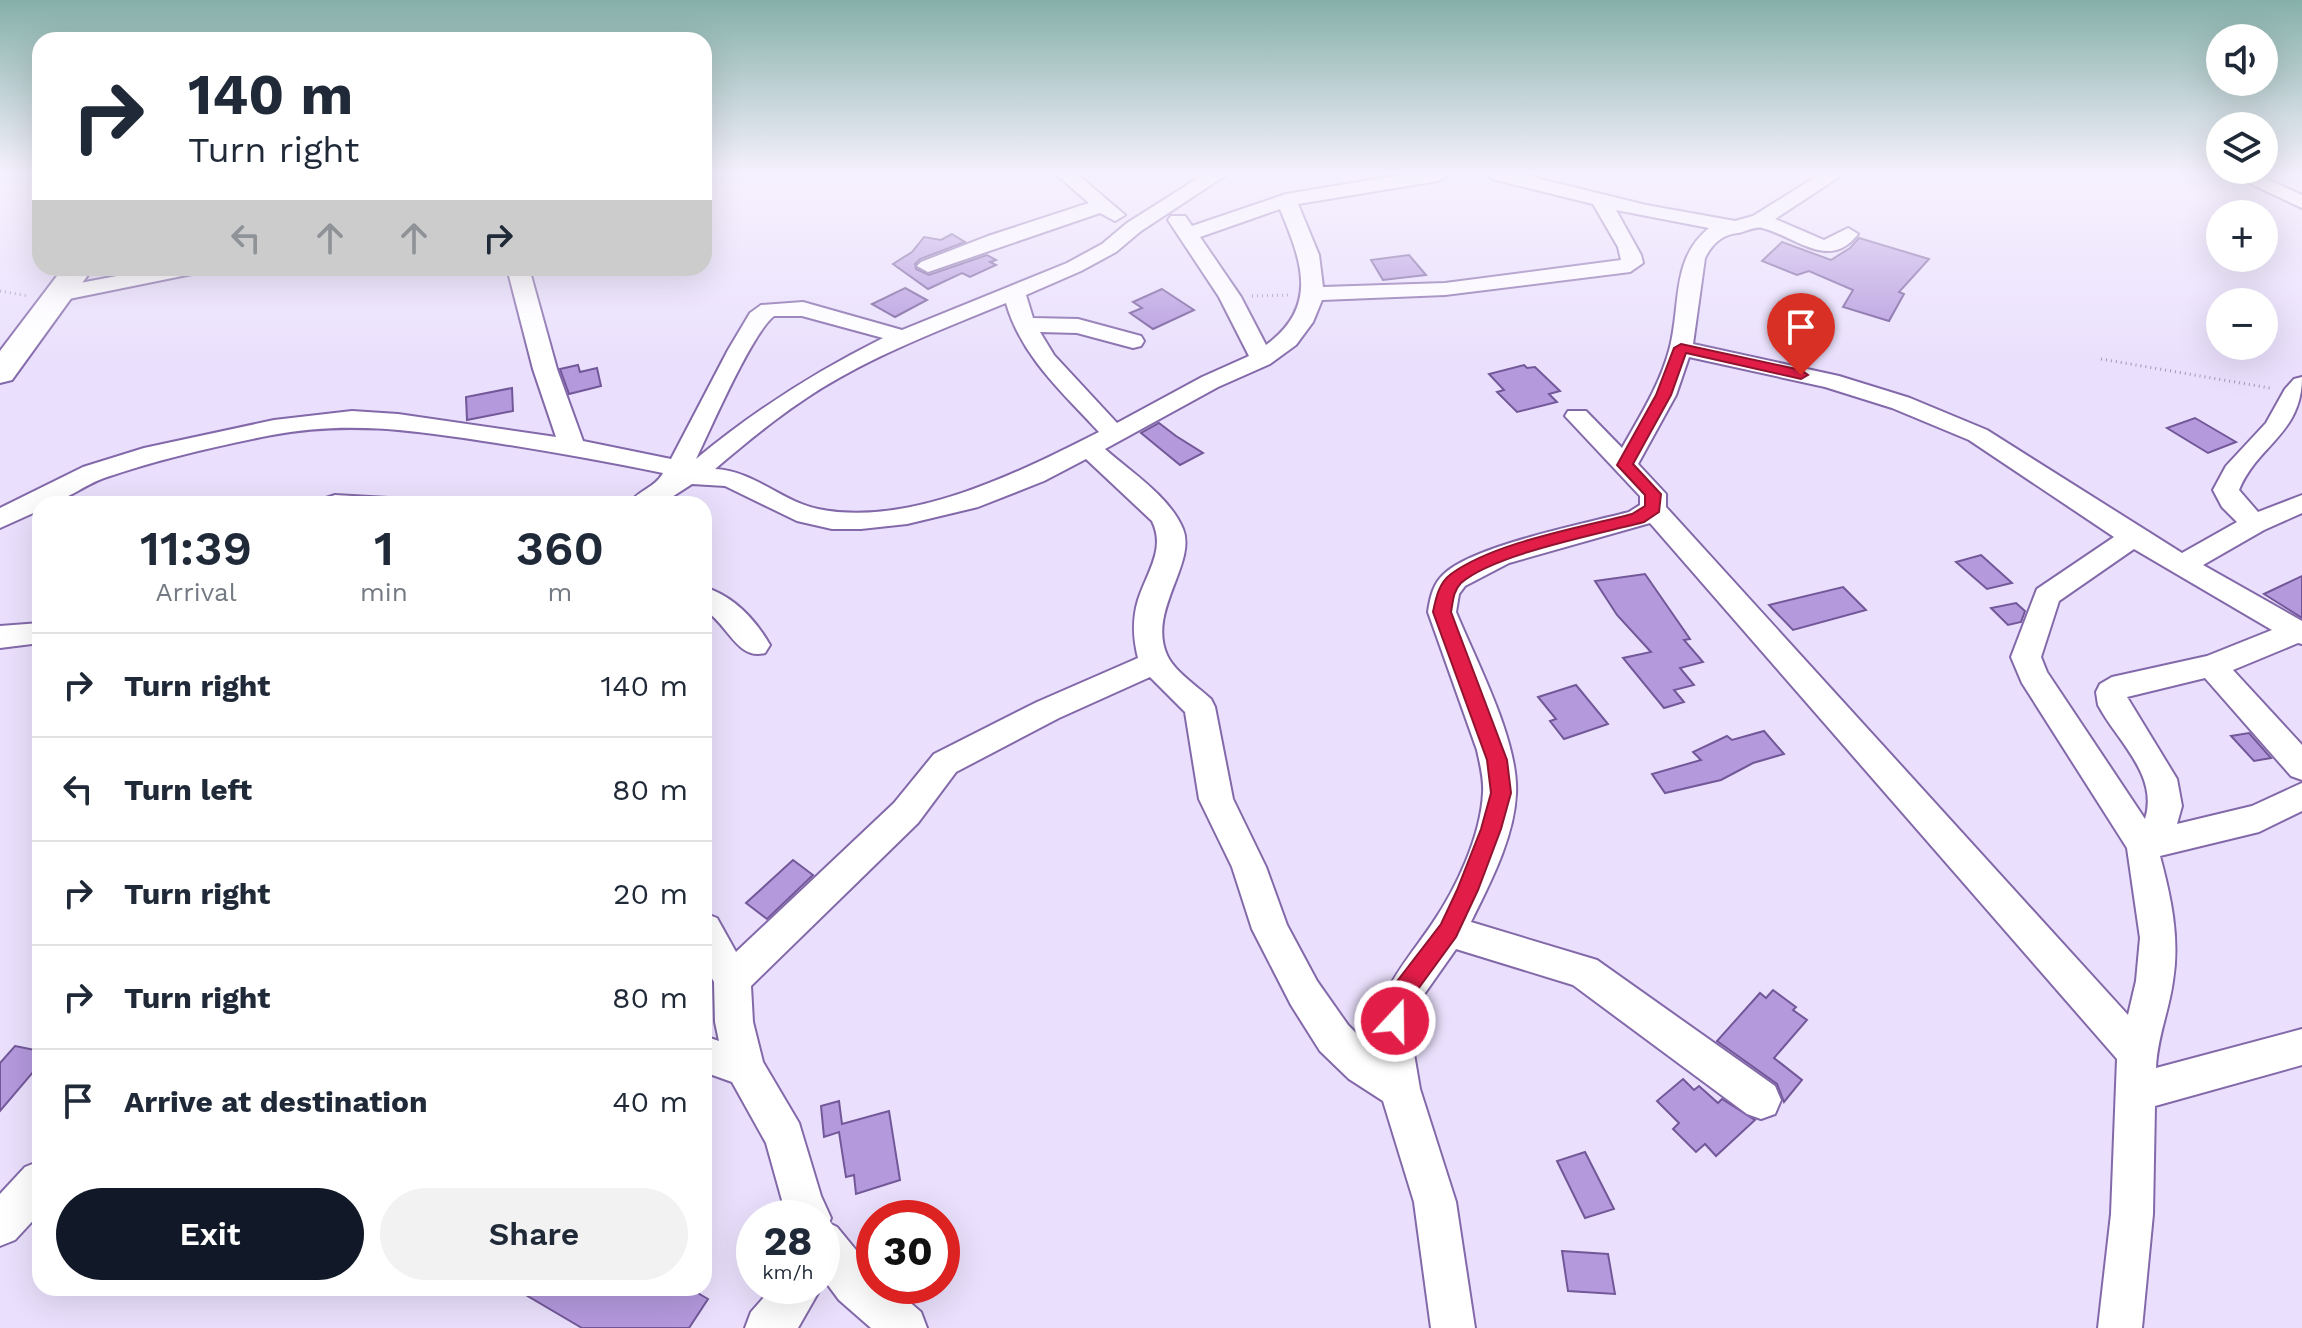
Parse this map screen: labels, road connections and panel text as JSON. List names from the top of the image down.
{
  "page": {
    "map_buttons": ["+", "−"],
    "turn": ["140 m", "Turn right"],
    "eta": [
      "11:39",
      "Arrival",
      "1",
      "min",
      "360",
      "m"
    ],
    "list": [
      {
        "name": "Turn right",
        "value": "140 m"
      },
      {
        "name": "Turn left",
        "value": "80 m"
      },
      {
        "name": "Turn right",
        "value": "20 m"
      },
      {
        "name": "Turn right",
        "value": "80 m"
      },
      {
        "name": "Arrive at destination",
        "value": "40 m"
      }
    ],
    "buttons": ["Exit", "Share"],
    "speed": "28 km/h",
    "limit": "30"
  }
}
